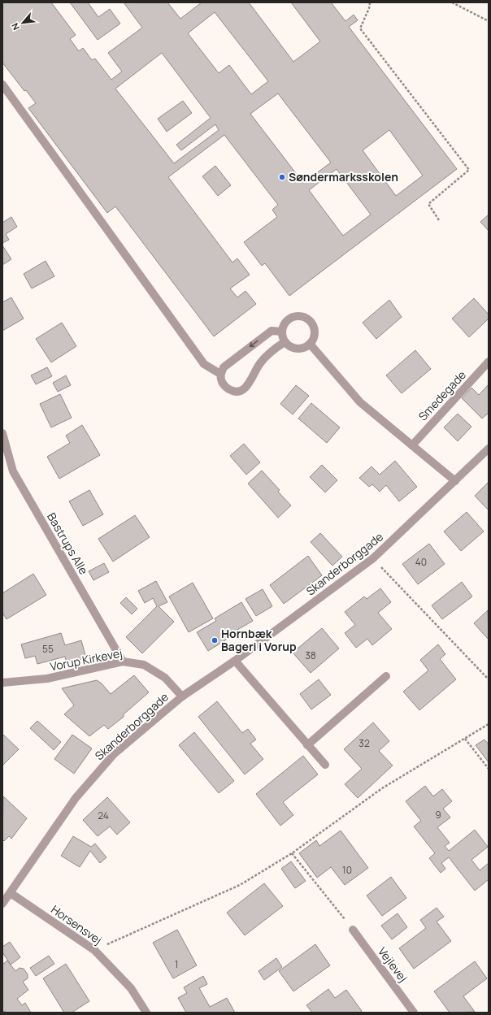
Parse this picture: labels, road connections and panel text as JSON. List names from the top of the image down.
{
  "streets": {
    "street": [
      "Smedegade",
      "Bastrups Alle",
      "Skanderborggade",
      "Vorup Kirkevej",
      "Horsensvej",
      "Vejlevej"
    ]
  },
  "crossings": [
    ["Bastrups Alle", "Vorup Kirkevej"],
    ["Skanderborggade", "Vorup Kirkevej"],
    ["Skanderborggade", "Horsensvej"]
  ],
  "places": ["Søndermarksskolen", "Hornbæk Bageri i Vorup"],
  "house_numbers": [
    "40",
    "55",
    "38",
    "32",
    "9",
    "24",
    "10",
    "1"
  ],
  "north": "bottom left"
}
